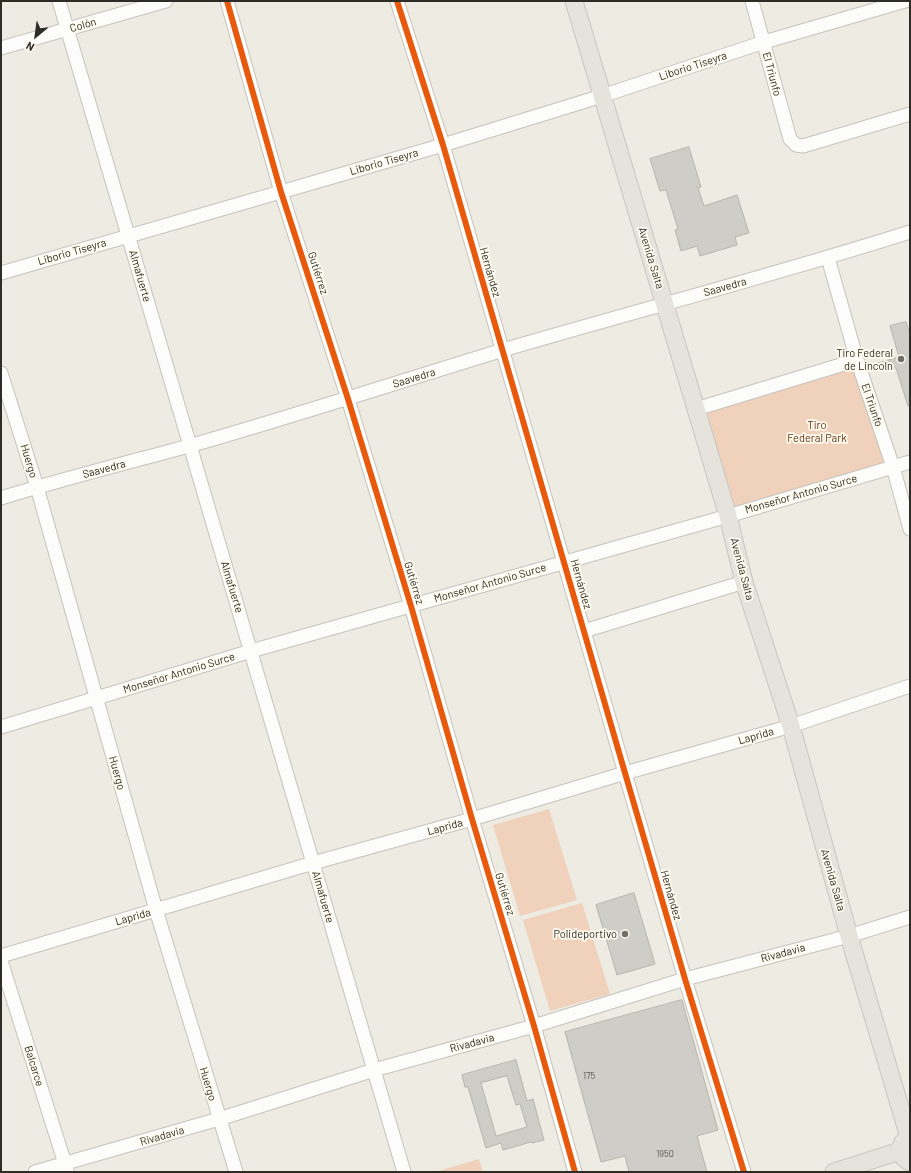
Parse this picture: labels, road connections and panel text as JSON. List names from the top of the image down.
{
  "streets": {
    "main road": ["Avenida Salta"],
    "street": [
      "Colón",
      "Liborio Tiseyra",
      "El Triunfo",
      "Hernández",
      "Gutiérrez",
      "Almafuerte",
      "Saavedra",
      "Huergo",
      "Monseñor Antonio Surce",
      "Laprida",
      "Rivadavia",
      "Balcarce"
    ]
  },
  "crossings": [
    ["Colón", "Almafuerte"],
    ["Liborio Tiseyra", "El Triunfo"],
    ["Liborio Tiseyra", "Avenida Salta"],
    ["Liborio Tiseyra", "Hernández"],
    ["Liborio Tiseyra", "Gutiérrez"],
    ["Liborio Tiseyra", "Almafuerte"],
    ["El Triunfo", "Saavedra"],
    ["El Triunfo", "Monseñor Antonio Surce"],
    ["Avenida Salta", "Saavedra"],
    ["Avenida Salta", "Monseñor Antonio Surce"],
    ["Avenida Salta", "Laprida"],
    ["Avenida Salta", "Rivadavia"],
    ["Hernández", "Saavedra"],
    ["Hernández", "Monseñor Antonio Surce"],
    ["Hernández", "Laprida"],
    ["Hernández", "Rivadavia"],
    ["Gutiérrez", "Saavedra"],
    ["Gutiérrez", "Monseñor Antonio Surce"],
    ["Gutiérrez", "Laprida"],
    ["Gutiérrez", "Rivadavia"],
    ["Almafuerte", "Saavedra"],
    ["Almafuerte", "Monseñor Antonio Surce"],
    ["Almafuerte", "Laprida"],
    ["Almafuerte", "Rivadavia"],
    ["Saavedra", "Huergo"],
    ["Huergo", "Monseñor Antonio Surce"],
    ["Huergo", "Laprida"],
    ["Huergo", "Rivadavia"],
    ["Rivadavia", "Balcarce"]
  ],
  "parks": ["Tiro Federal Park"],
  "places": ["Tiro Federal de Lincoln", "Polideportivo"],
  "house_numbers": ["175", "1950"],
  "north": "bottom left"
}
